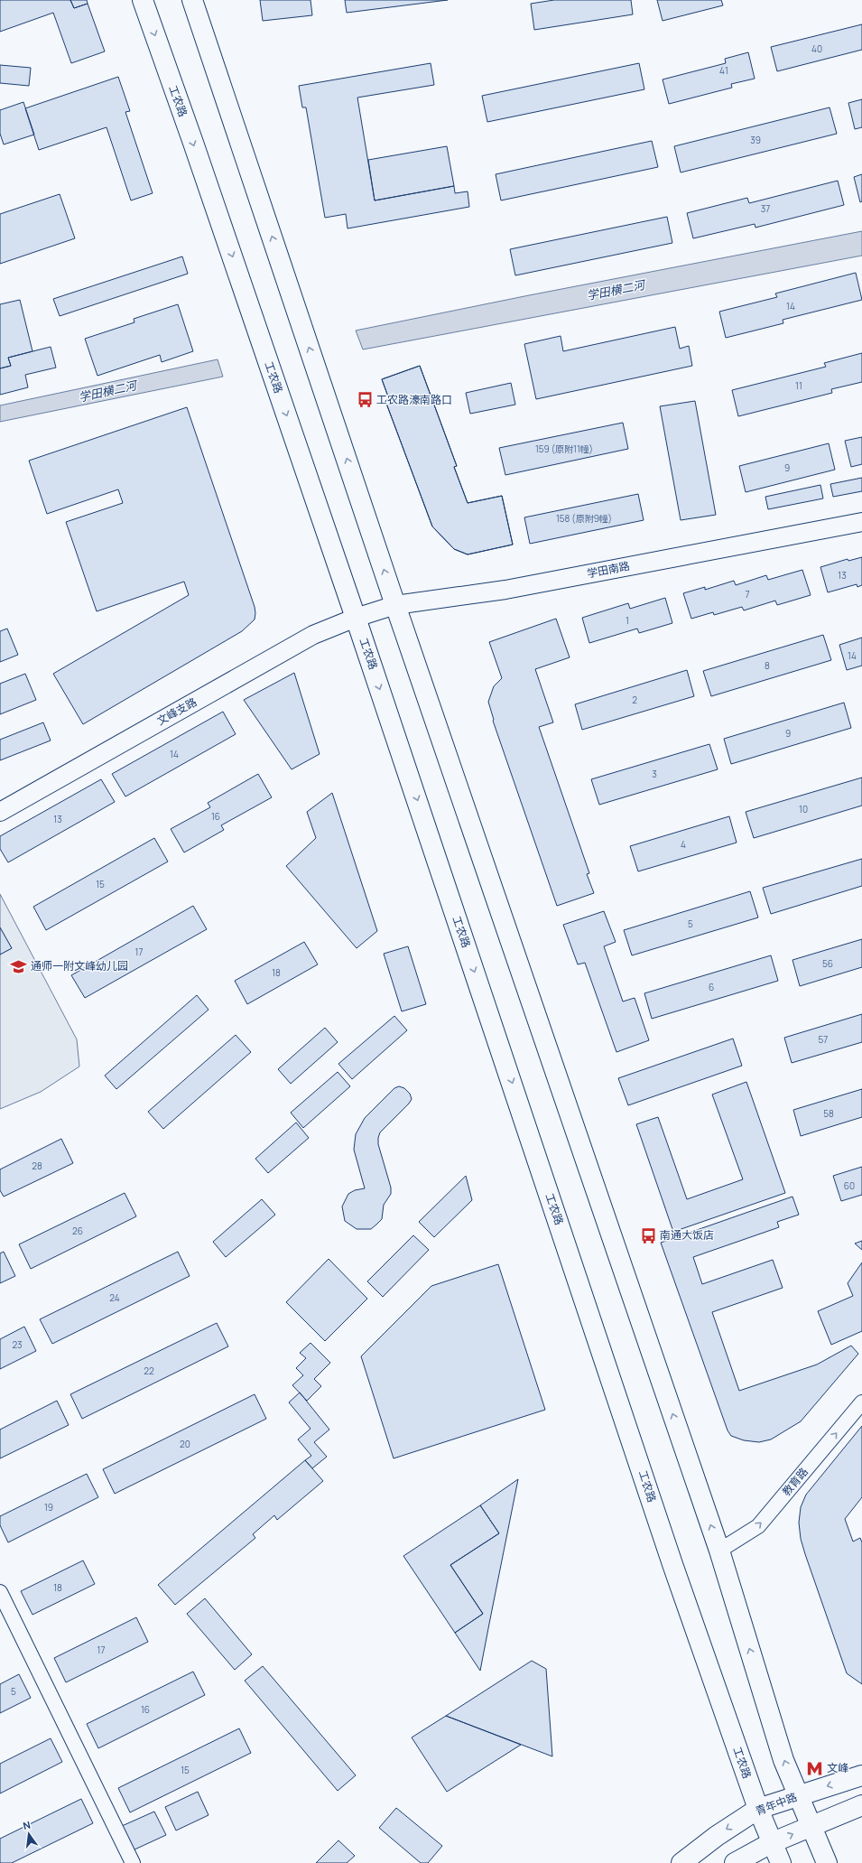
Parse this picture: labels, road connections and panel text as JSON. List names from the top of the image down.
{
  "streets": {
    "main road": ["工农路", "青年中路"],
    "street": ["学田南路", "文峰支路", "教育路"]
  },
  "crossings": [
    ["工农路", "学田南路"],
    ["工农路", "文峰支路"],
    ["工农路", "青年中路"],
    ["学田南路", "文峰支路"]
  ],
  "one_way": ["教育路"],
  "water": ["学田横二河"],
  "places": {
    "bus stop": ["工农路濠南路口", "南通大饭店"],
    "school or university": ["通师一附文峰幼儿园"],
    "metro station": ["文峰"]
  },
  "house_numbers": [
    "40",
    "41",
    "39",
    "37",
    "14",
    "11",
    "159 (原附11幢)",
    "9",
    "158 (原附9幢)",
    "13",
    "7",
    "1",
    "14",
    "8",
    "2",
    "9",
    "14",
    "3",
    "10",
    "16",
    "13",
    "4",
    "15",
    "5",
    "17",
    "56",
    "18",
    "6",
    "57",
    "58",
    "28",
    "60",
    "26",
    "24",
    "23",
    "22",
    "20",
    "19",
    "18",
    "17",
    "5",
    "16",
    "15"
  ],
  "north": "top"
}
